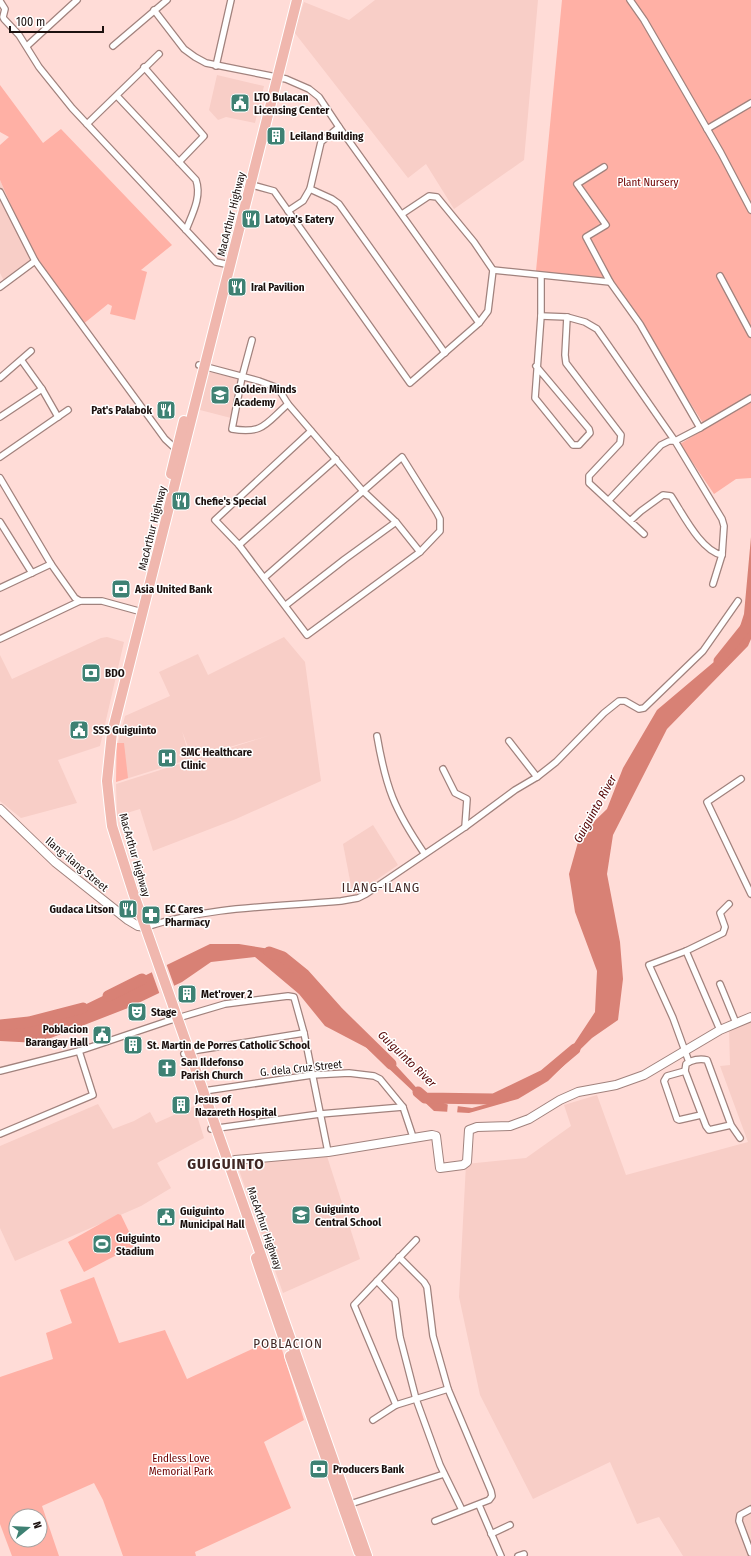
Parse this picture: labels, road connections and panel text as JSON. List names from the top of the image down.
{
  "streets": {
    "highway": ["MacArthur Highway"],
    "street": ["Ilang-ilang Street", "G. dela Cruz Street"]
  },
  "crossings": [
    ["MacArthur Highway", "Ilang-ilang Street"],
    ["MacArthur Highway", "G. dela Cruz Street"]
  ],
  "districts": ["ILANG-ILANG", "GUIGUINTO", "POBLACION"],
  "water": ["Guiguinto River"],
  "parks": ["Plant Nursery", "Endless Love Memorial Park"],
  "places": {
    "public building": [
      "LTO Bulacan Licensing Center",
      "SSS Guiguinto",
      "Poblacion Barangay Hall",
      "Guiguinto Municipal Hall"
    ],
    "building": [
      "Leiland Building",
      "Met'rover 2",
      "St. Martin de Porres Catholic School",
      "Jesus of Nazareth Hospital"
    ],
    "restaurant": [
      "Latoya’s Eatery",
      "Iral Pavilion",
      "Pat's Palabok",
      "Chefie's Special",
      "Gudaca Litson"
    ],
    "school or university": ["Golden Minds Academy", "Guiguinto Central School"],
    "bank": ["Asia United Bank", "BDO", "Producers Bank"],
    "hospital": ["SMC Healthcare Clinic"],
    "pharmacy": ["EC Cares Pharmacy"],
    "theatre": ["Stage"],
    "church": ["San Ildefonso Parish Church"],
    "sports": ["Guiguinto Stadium"]
  },
  "scale_bar": "100 m",
  "north": "right"
}
